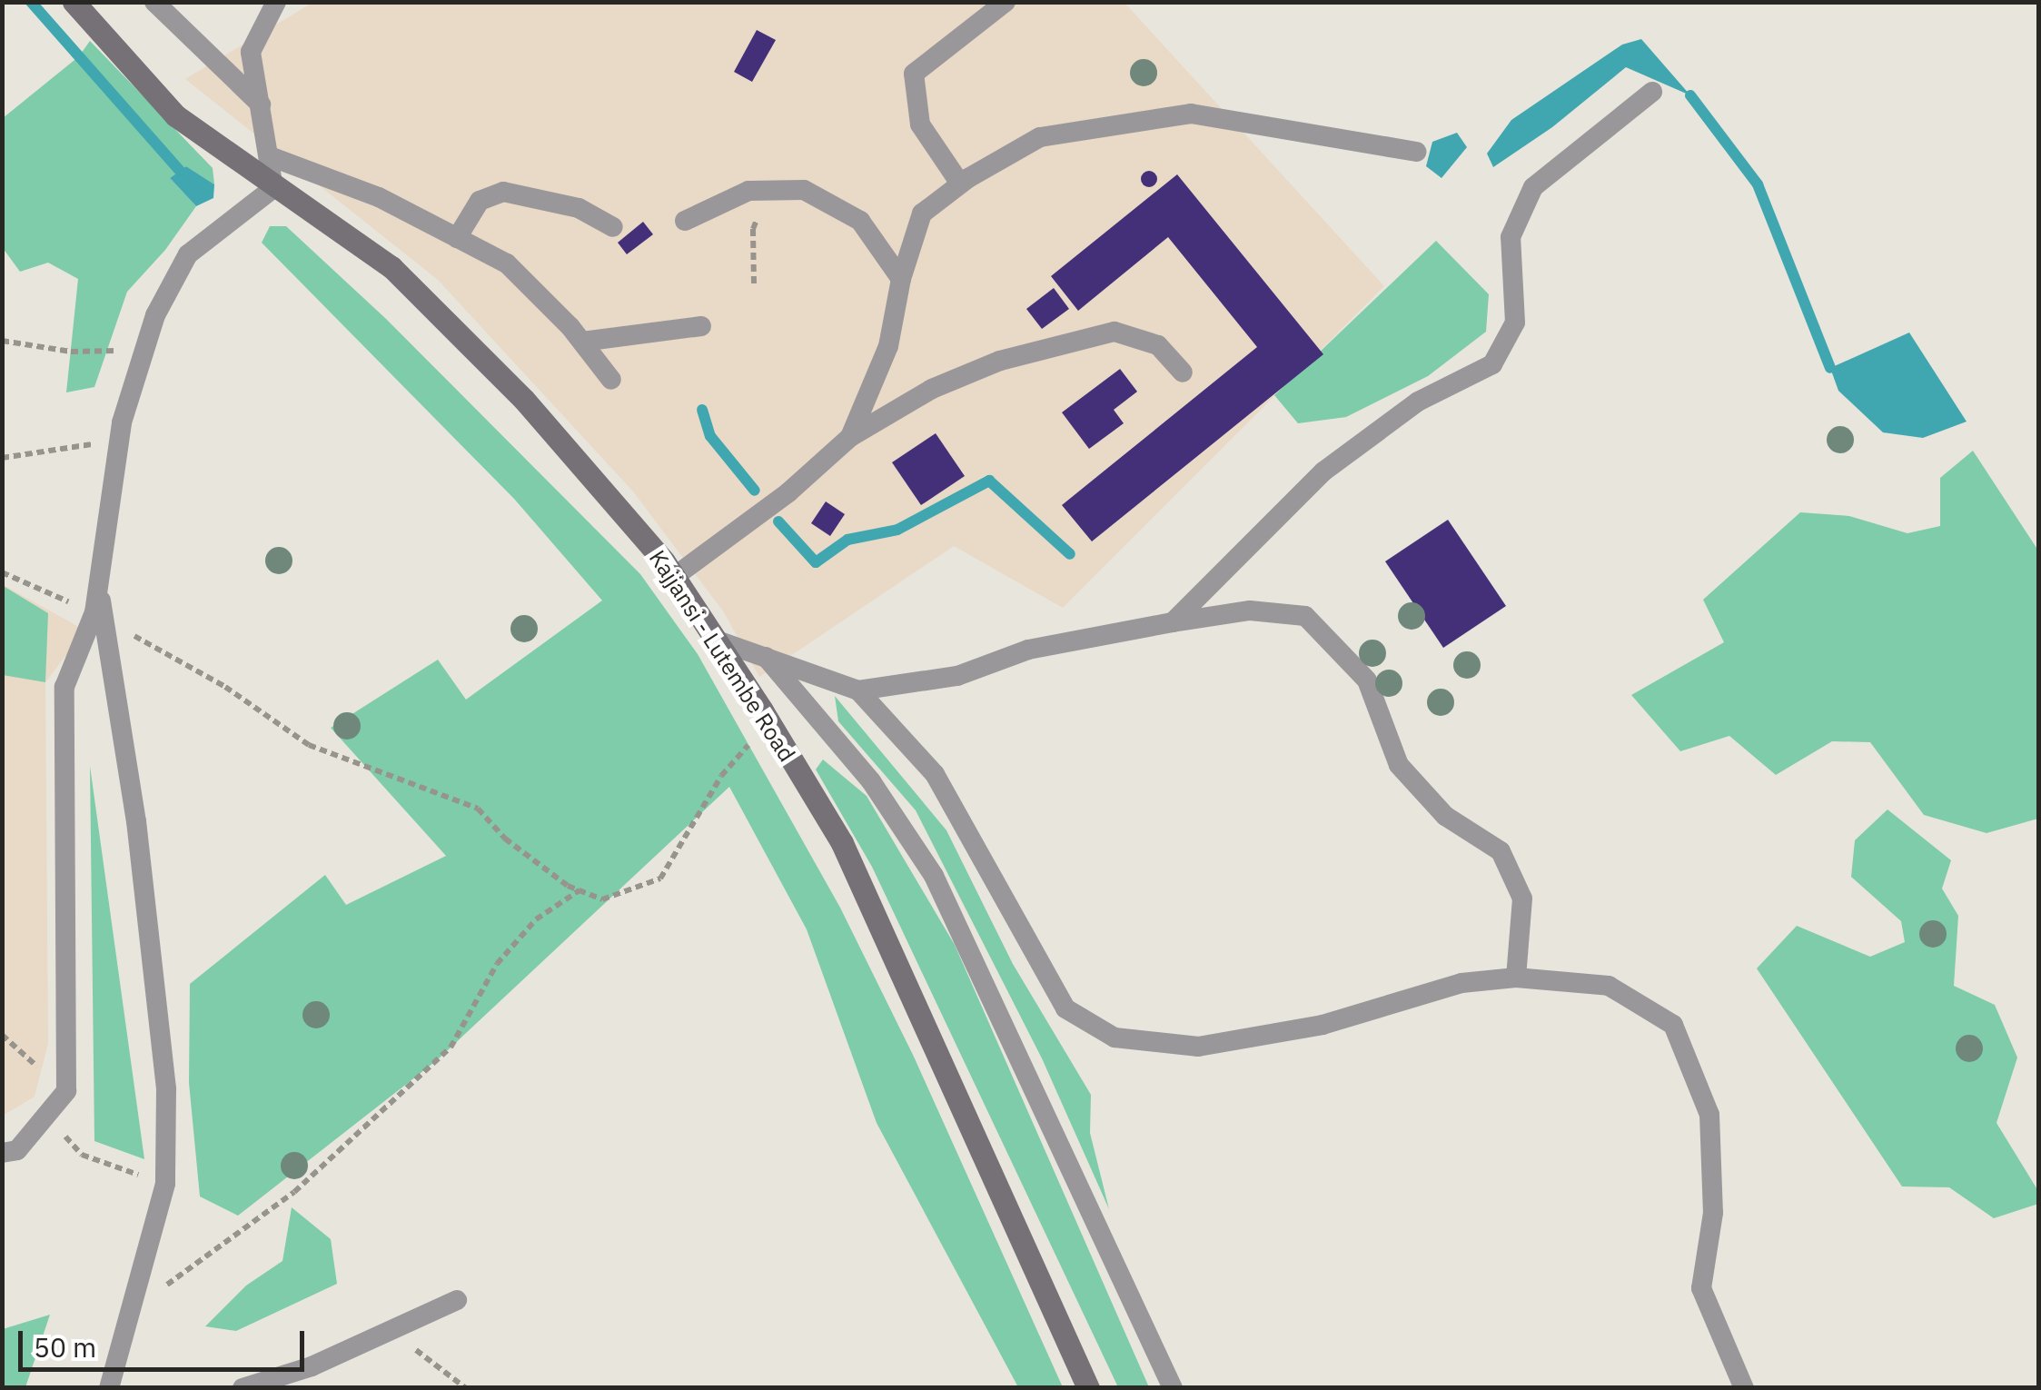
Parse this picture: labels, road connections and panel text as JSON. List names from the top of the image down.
{
  "streets": {
    "street": ["Kajjansi - Lutembe Road"]
  },
  "scale_bar": "50 m"
}
